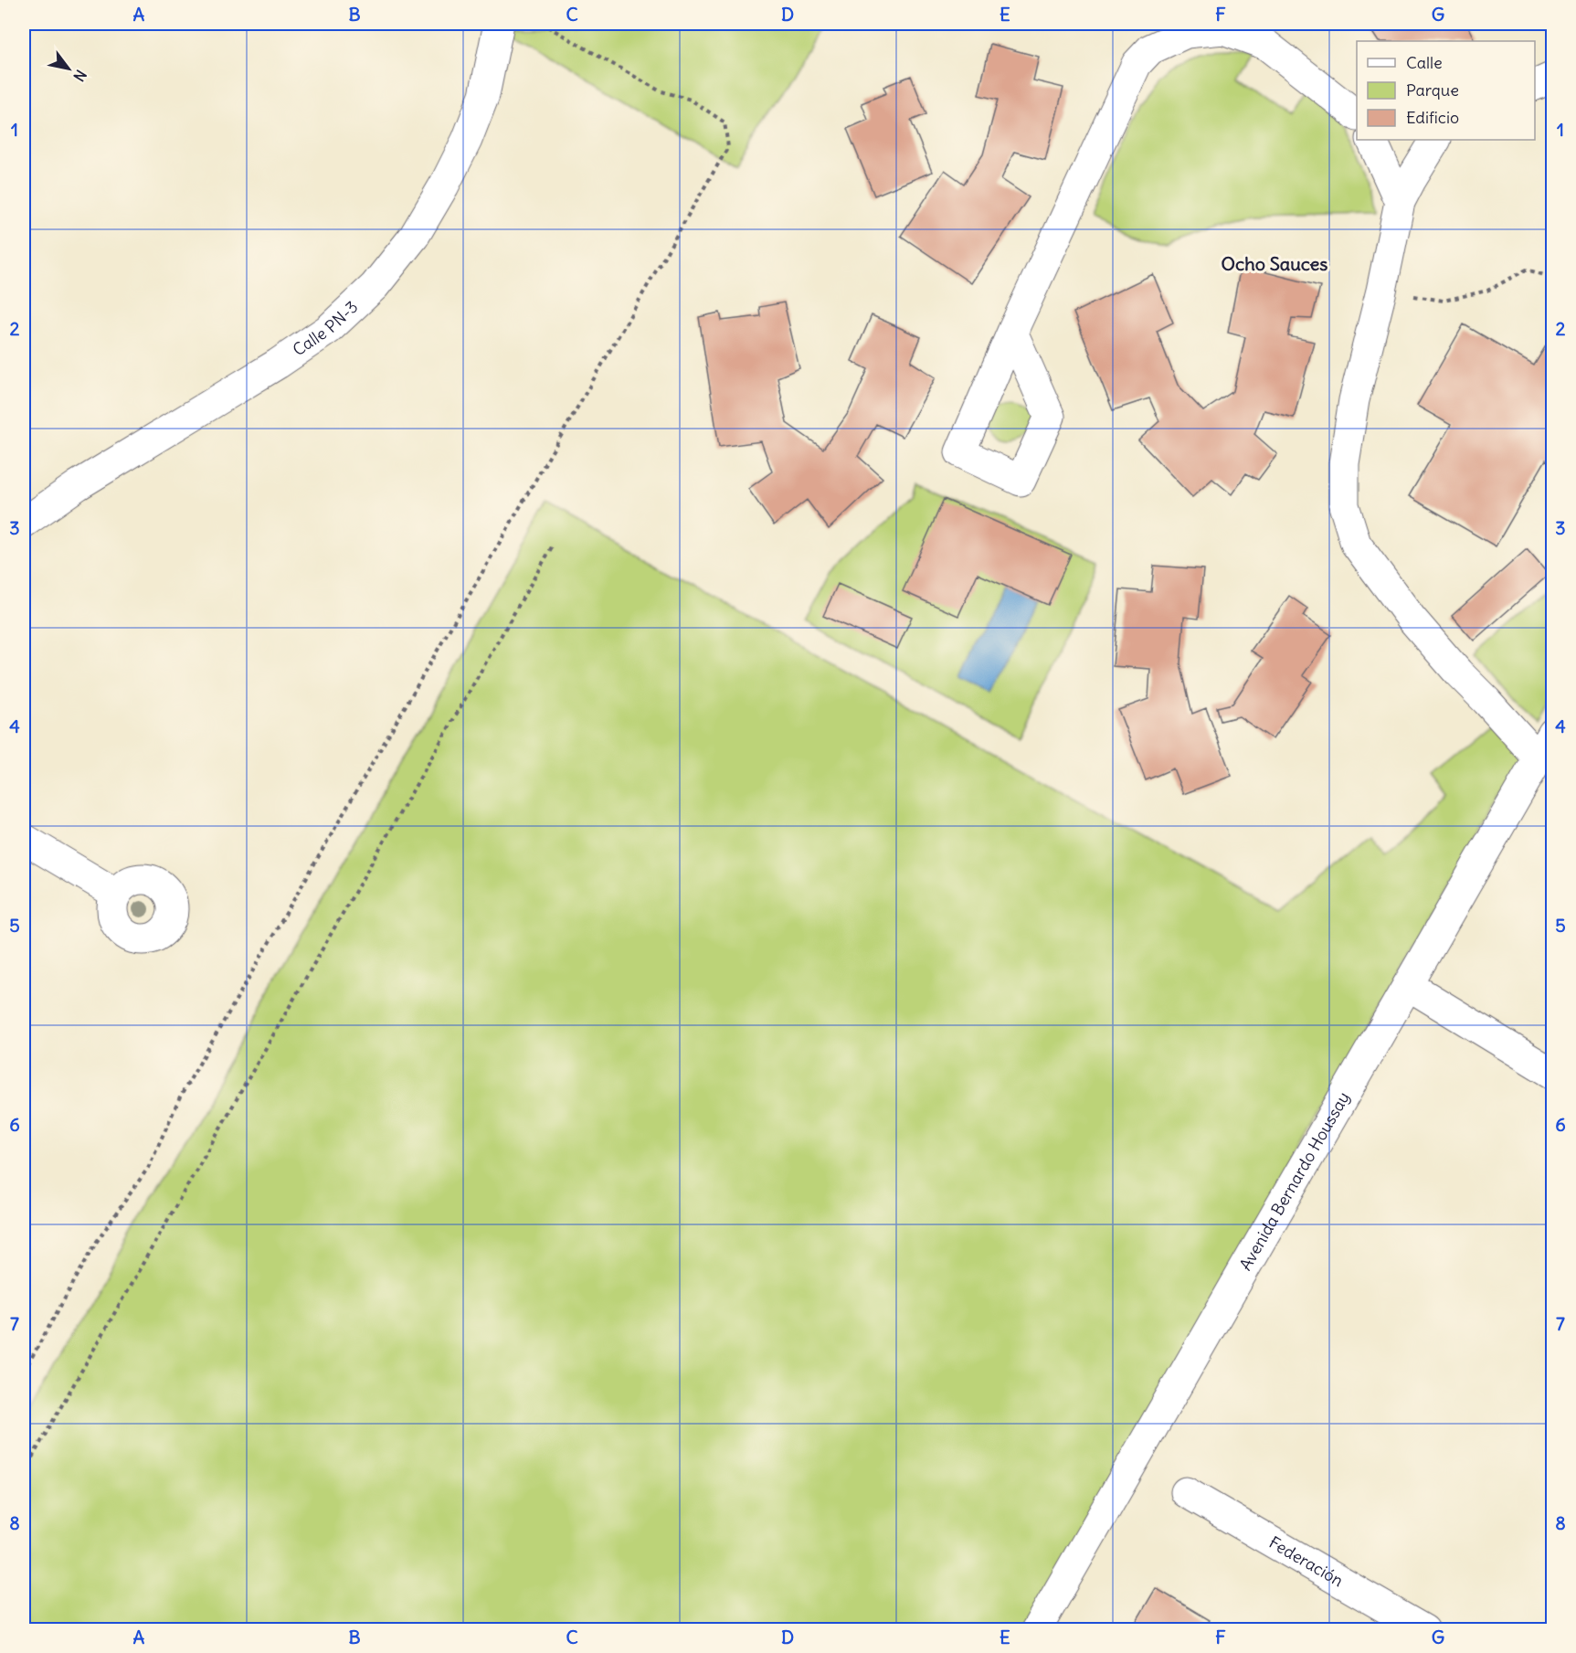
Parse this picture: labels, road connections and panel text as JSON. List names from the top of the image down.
{
  "streets": {
    "street": ["Calle PN-3", "Avenida Bernardo Houssay", "Federación"]
  },
  "districts": ["Ocho Sauces"],
  "legend": ["Calle", "Parque", "Edificio"],
  "north": "bottom right",
  "grid": {
    "columns": [
      "A",
      "B",
      "C",
      "D",
      "E",
      "F",
      "G"
    ],
    "rows": [
      "1",
      "2",
      "3",
      "4",
      "5",
      "6",
      "7",
      "8"
    ]
  }
}
